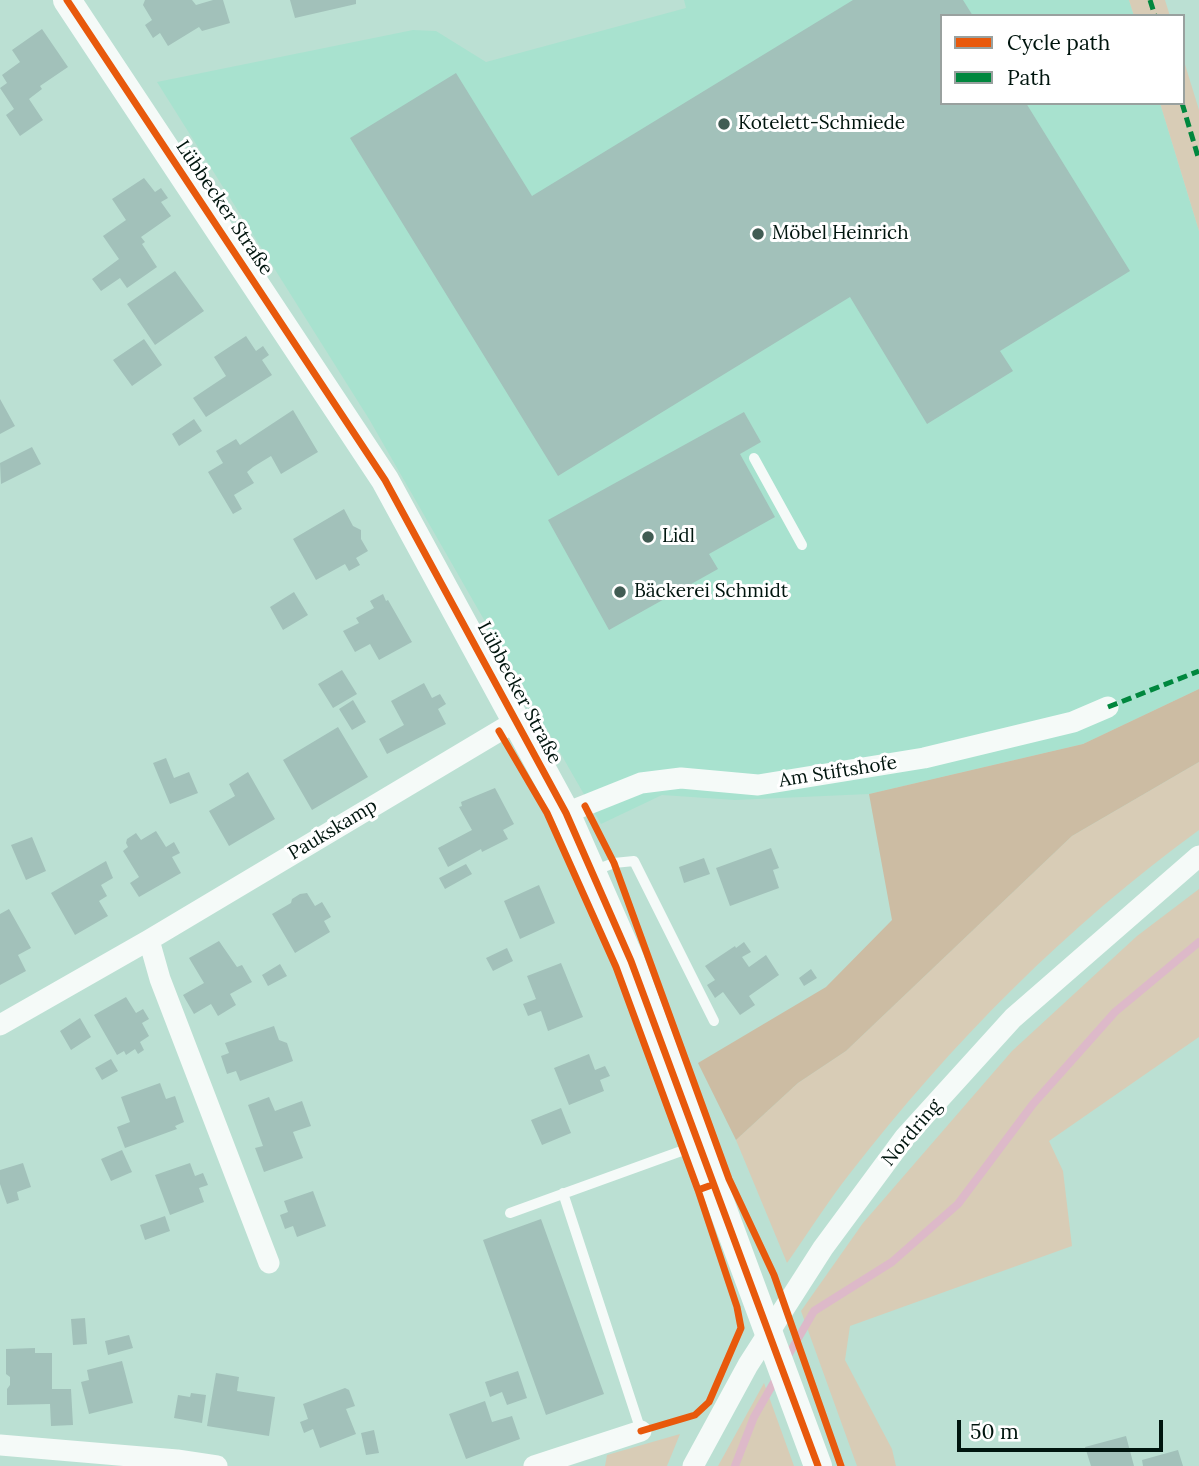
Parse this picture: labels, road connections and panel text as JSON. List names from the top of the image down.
{
  "streets": {
    "street": [
      "Lübbecker Straße",
      "Am Stiftshofe",
      "Paukskamp",
      "Nordring"
    ]
  },
  "crossings": [
    ["Lübbecker Straße", "Am Stiftshofe"],
    ["Lübbecker Straße", "Paukskamp"]
  ],
  "places": [
    "Kotelett-Schmiede",
    "Möbel Heinrich",
    "Lidl",
    "Bäckerei Schmidt"
  ],
  "legend": ["Cycle path", "Path"],
  "scale_bar": "50 m"
}
